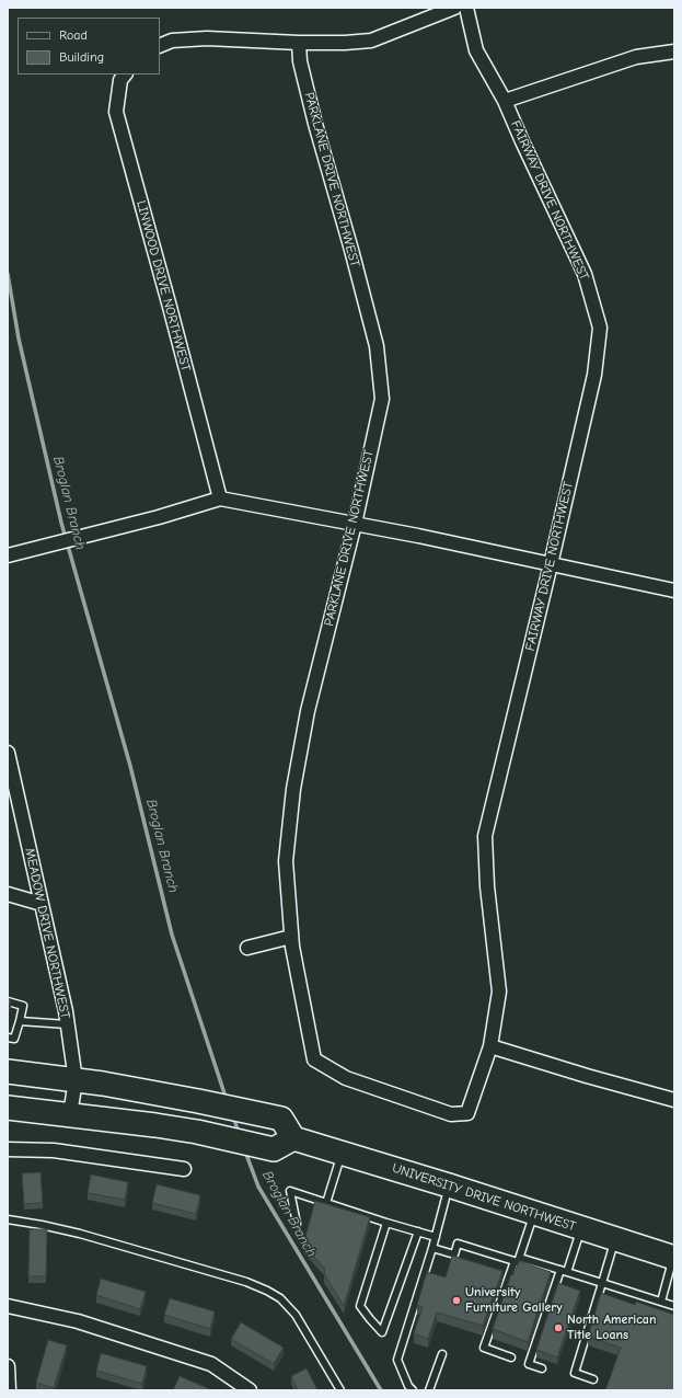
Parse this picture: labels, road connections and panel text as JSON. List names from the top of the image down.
{
  "streets": {
    "highway": ["UNIVERSITY DRIVE NORTHWEST"],
    "street": [
      "PARKLANE DRIVE NORTHWEST",
      "FAIRWAY DRIVE NORTHWEST",
      "LINWOOD DRIVE NORTHWEST",
      "MEADOW DRIVE NORTHWEST"
    ]
  },
  "crossings": [
    ["PARKLANE DRIVE NORTHWEST", "FAIRWAY DRIVE NORTHWEST"]
  ],
  "water": ["Broglan Branch"],
  "places": ["University Furniture Gallery", "North American Title Loans"],
  "legend": ["Road", "Building"]
}
